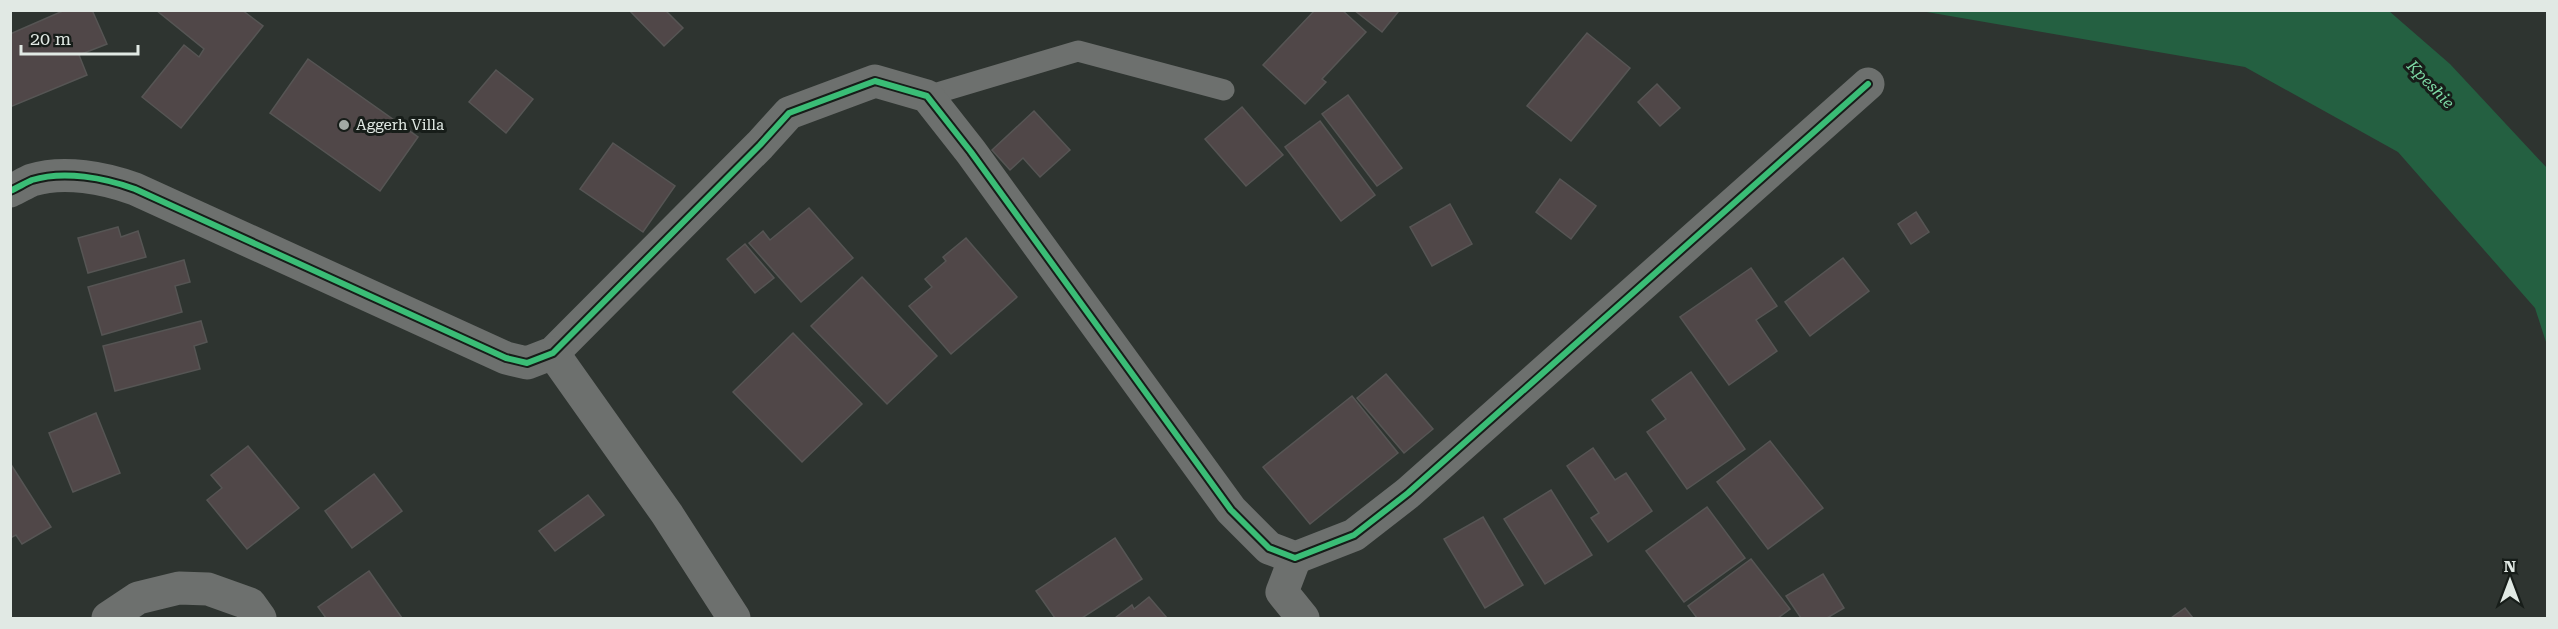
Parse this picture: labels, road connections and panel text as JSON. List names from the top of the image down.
{
  "water": ["Kpeshie"],
  "places": ["Aggerh Villa"],
  "scale_bar": "20 m",
  "north": "top"
}
